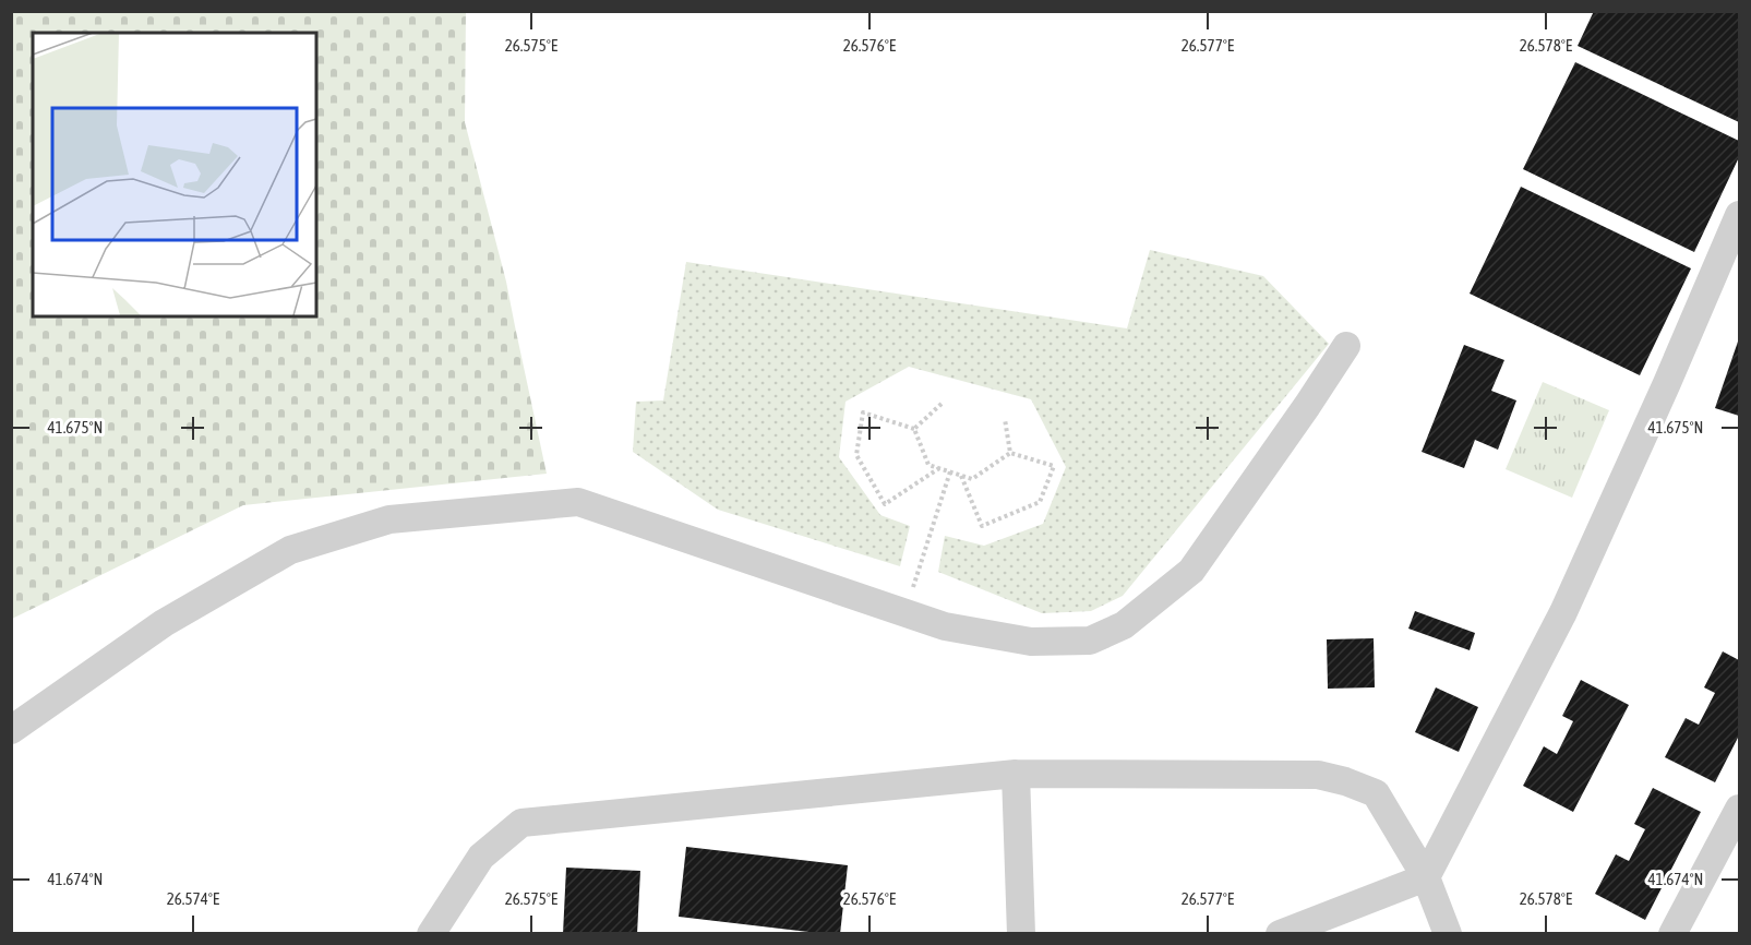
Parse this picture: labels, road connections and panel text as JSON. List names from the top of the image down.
{
  "coordinates": [
    "26.575°E",
    "26.576°E",
    "26.577°E",
    "26.578°E",
    "41.675°N",
    "41.674°N",
    "26.574°E"
  ]
}
